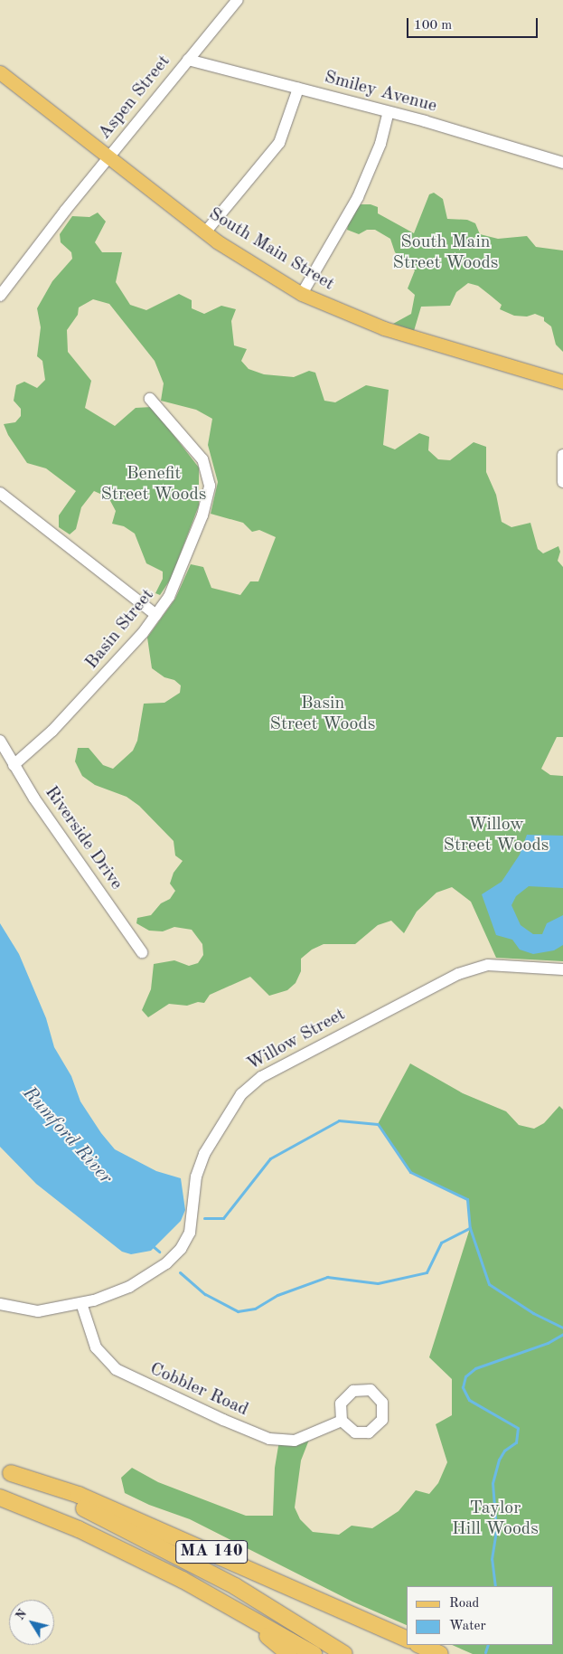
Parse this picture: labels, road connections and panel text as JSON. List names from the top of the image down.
{
  "streets": {
    "highway": ["MA 140"],
    "main road": ["South Main Street"],
    "street": [
      "Smiley Avenue",
      "Aspen Street",
      "Basin Street",
      "Riverside Drive",
      "Willow Street",
      "Cobbler Road"
    ]
  },
  "crossings": [
    ["Smiley Avenue", "Aspen Street"],
    ["Aspen Street", "South Main Street"],
    ["Basin Street", "Riverside Drive"],
    ["Willow Street", "Cobbler Road"]
  ],
  "water": ["Rumford River"],
  "parks": [
    "South Main Street Woods",
    "Benefit Street Woods",
    "Basin Street Woods",
    "Willow Street Woods",
    "Taylor Hill Woods"
  ],
  "legend": ["Road", "Water"],
  "scale_bar": "100 m",
  "north": "top left"
}
